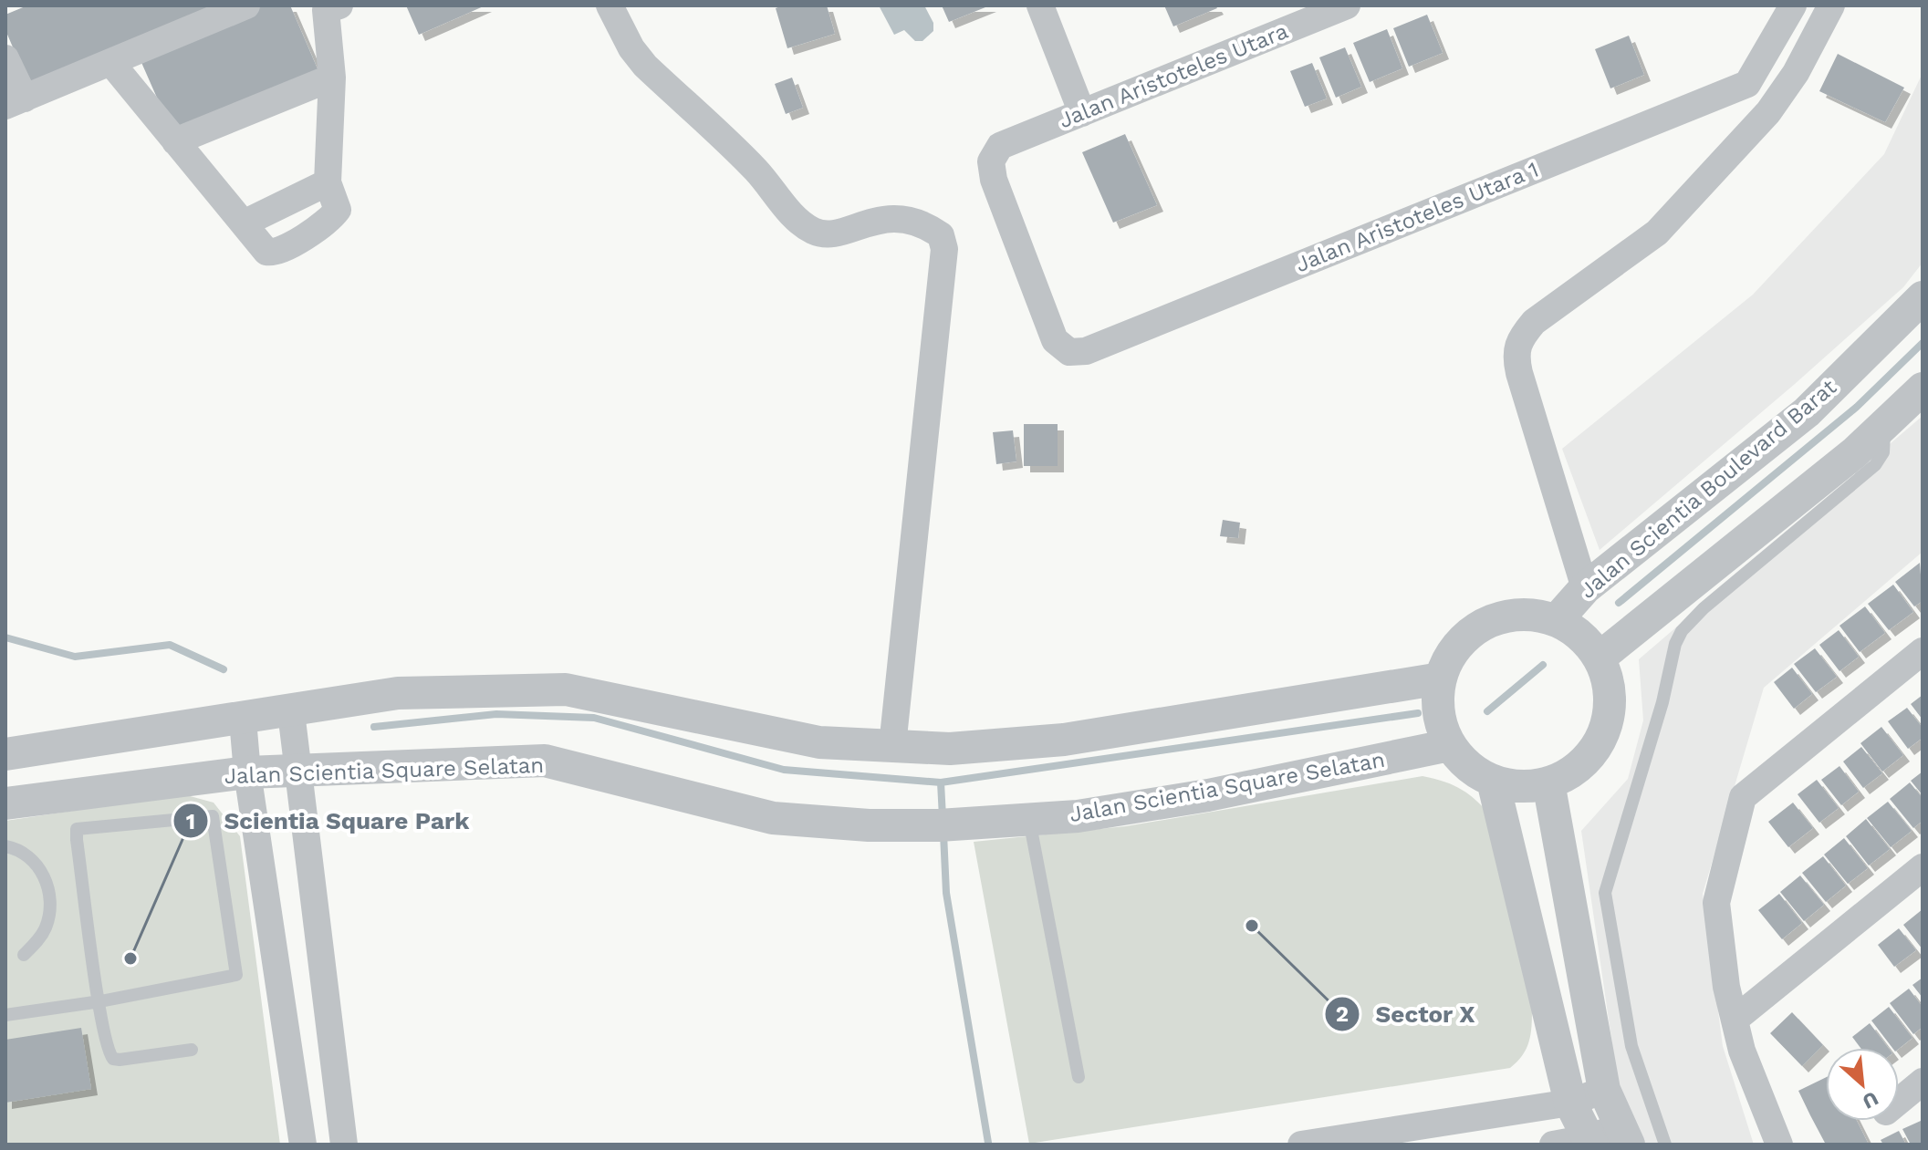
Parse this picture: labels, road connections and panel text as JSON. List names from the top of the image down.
{
  "streets": {
    "street": [
      "Jalan Aristoteles Utara",
      "Jalan Aristoteles Utara 1",
      "Jalan Scientia Boulevard Barat",
      "Jalan Scientia Square Selatan"
    ]
  },
  "crossings": [
    ["Jalan Aristoteles Utara", "Jalan Aristoteles Utara 1"],
    ["Jalan Scientia Boulevard Barat", "Jalan Scientia Square Selatan"]
  ],
  "places": ["Sector X", "Scientia Square Park"],
  "north": "bottom right"
}
